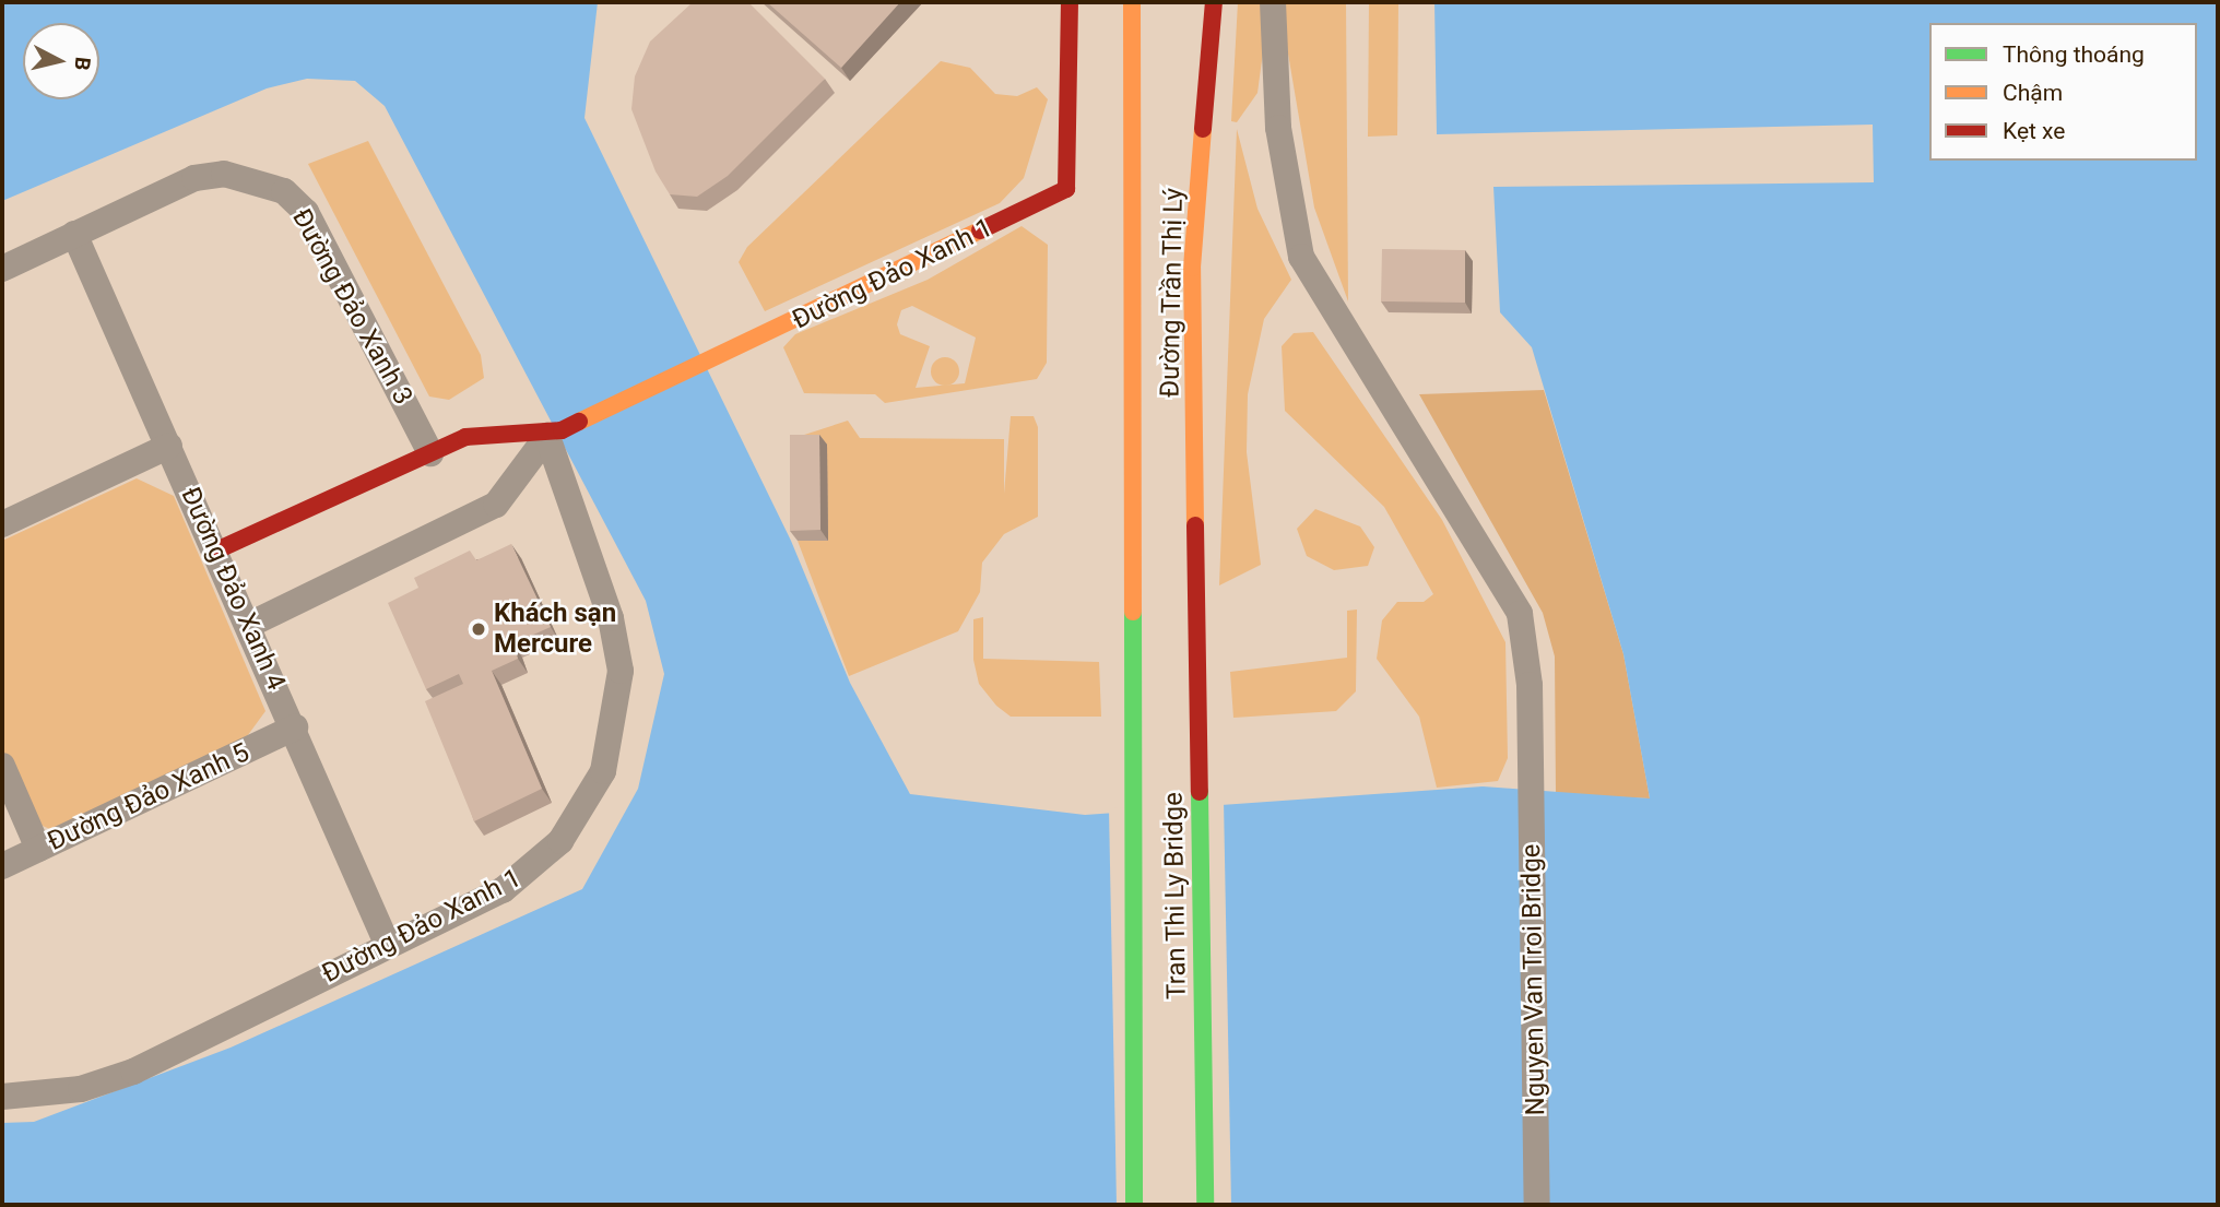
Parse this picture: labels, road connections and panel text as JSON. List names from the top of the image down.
{
  "streets": {
    "main road": ["Đường Đảo Xanh 1", "Đường Trần Thị Lý", "Tran Thi Ly Bridge"],
    "street": [
      "Đường Đảo Xanh 3",
      "Đường Đảo Xanh 4",
      "Đường Đảo Xanh 5",
      "Nguyen Van Troi Bridge"
    ]
  },
  "crossings": [
    ["Đường Đảo Xanh 1", "Đường Đảo Xanh 3"],
    ["Đường Đảo Xanh 1", "Đường Đảo Xanh 4"],
    ["Đường Trần Thị Lý", "Tran Thi Ly Bridge"],
    ["Đường Đảo Xanh 3", "Đường Đảo Xanh 4"],
    ["Đường Đảo Xanh 4", "Đường Đảo Xanh 5"]
  ],
  "places": ["Khách sạn Mercure"],
  "legend": ["Thông thoáng", "Chậm", "Kẹt xe"],
  "north": "right"
}
